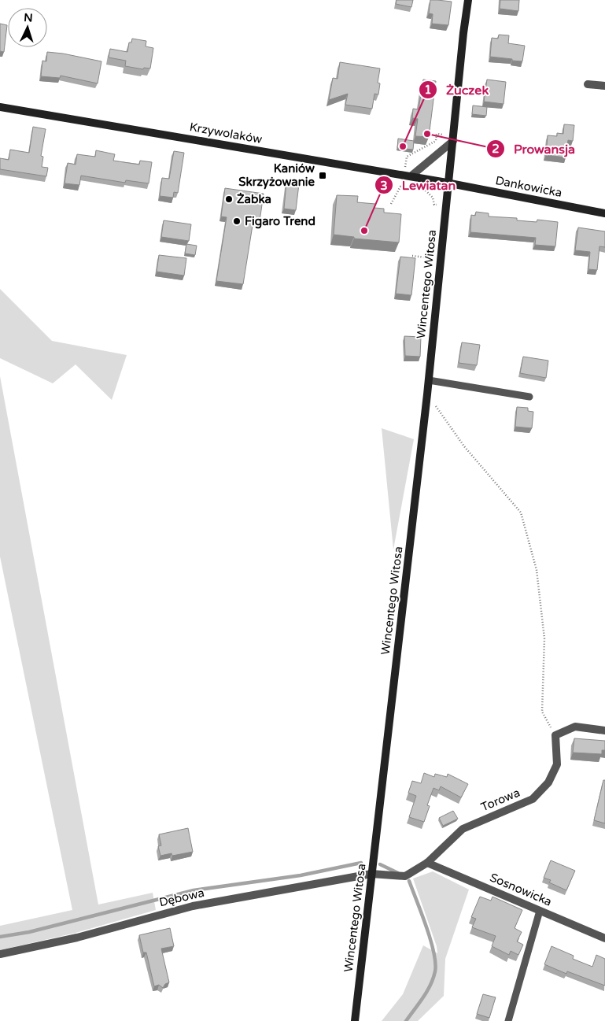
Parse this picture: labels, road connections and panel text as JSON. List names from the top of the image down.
{
  "streets": {
    "street": [
      "Krzywolaków",
      "Dankowicka",
      "Wincentego Witosa",
      "Torowa",
      "Sosnowicka",
      "Dębowa"
    ]
  },
  "crossings": [
    ["Krzywolaków", "Dankowicka"],
    ["Krzywolaków", "Wincentego Witosa"],
    ["Dankowicka", "Wincentego Witosa"],
    ["Wincentego Witosa", "Torowa"],
    ["Wincentego Witosa", "Dębowa"],
    ["Torowa", "Sosnowicka"],
    ["Torowa", "Dębowa"]
  ],
  "places": {
    "other": [
      "Prowansja",
      "Żuczek",
      "Żabka",
      "Figaro Trend",
      "Lewiatan"
    ],
    "transit": ["Kaniów Skrzyżowanie"]
  },
  "north": "top"
}
